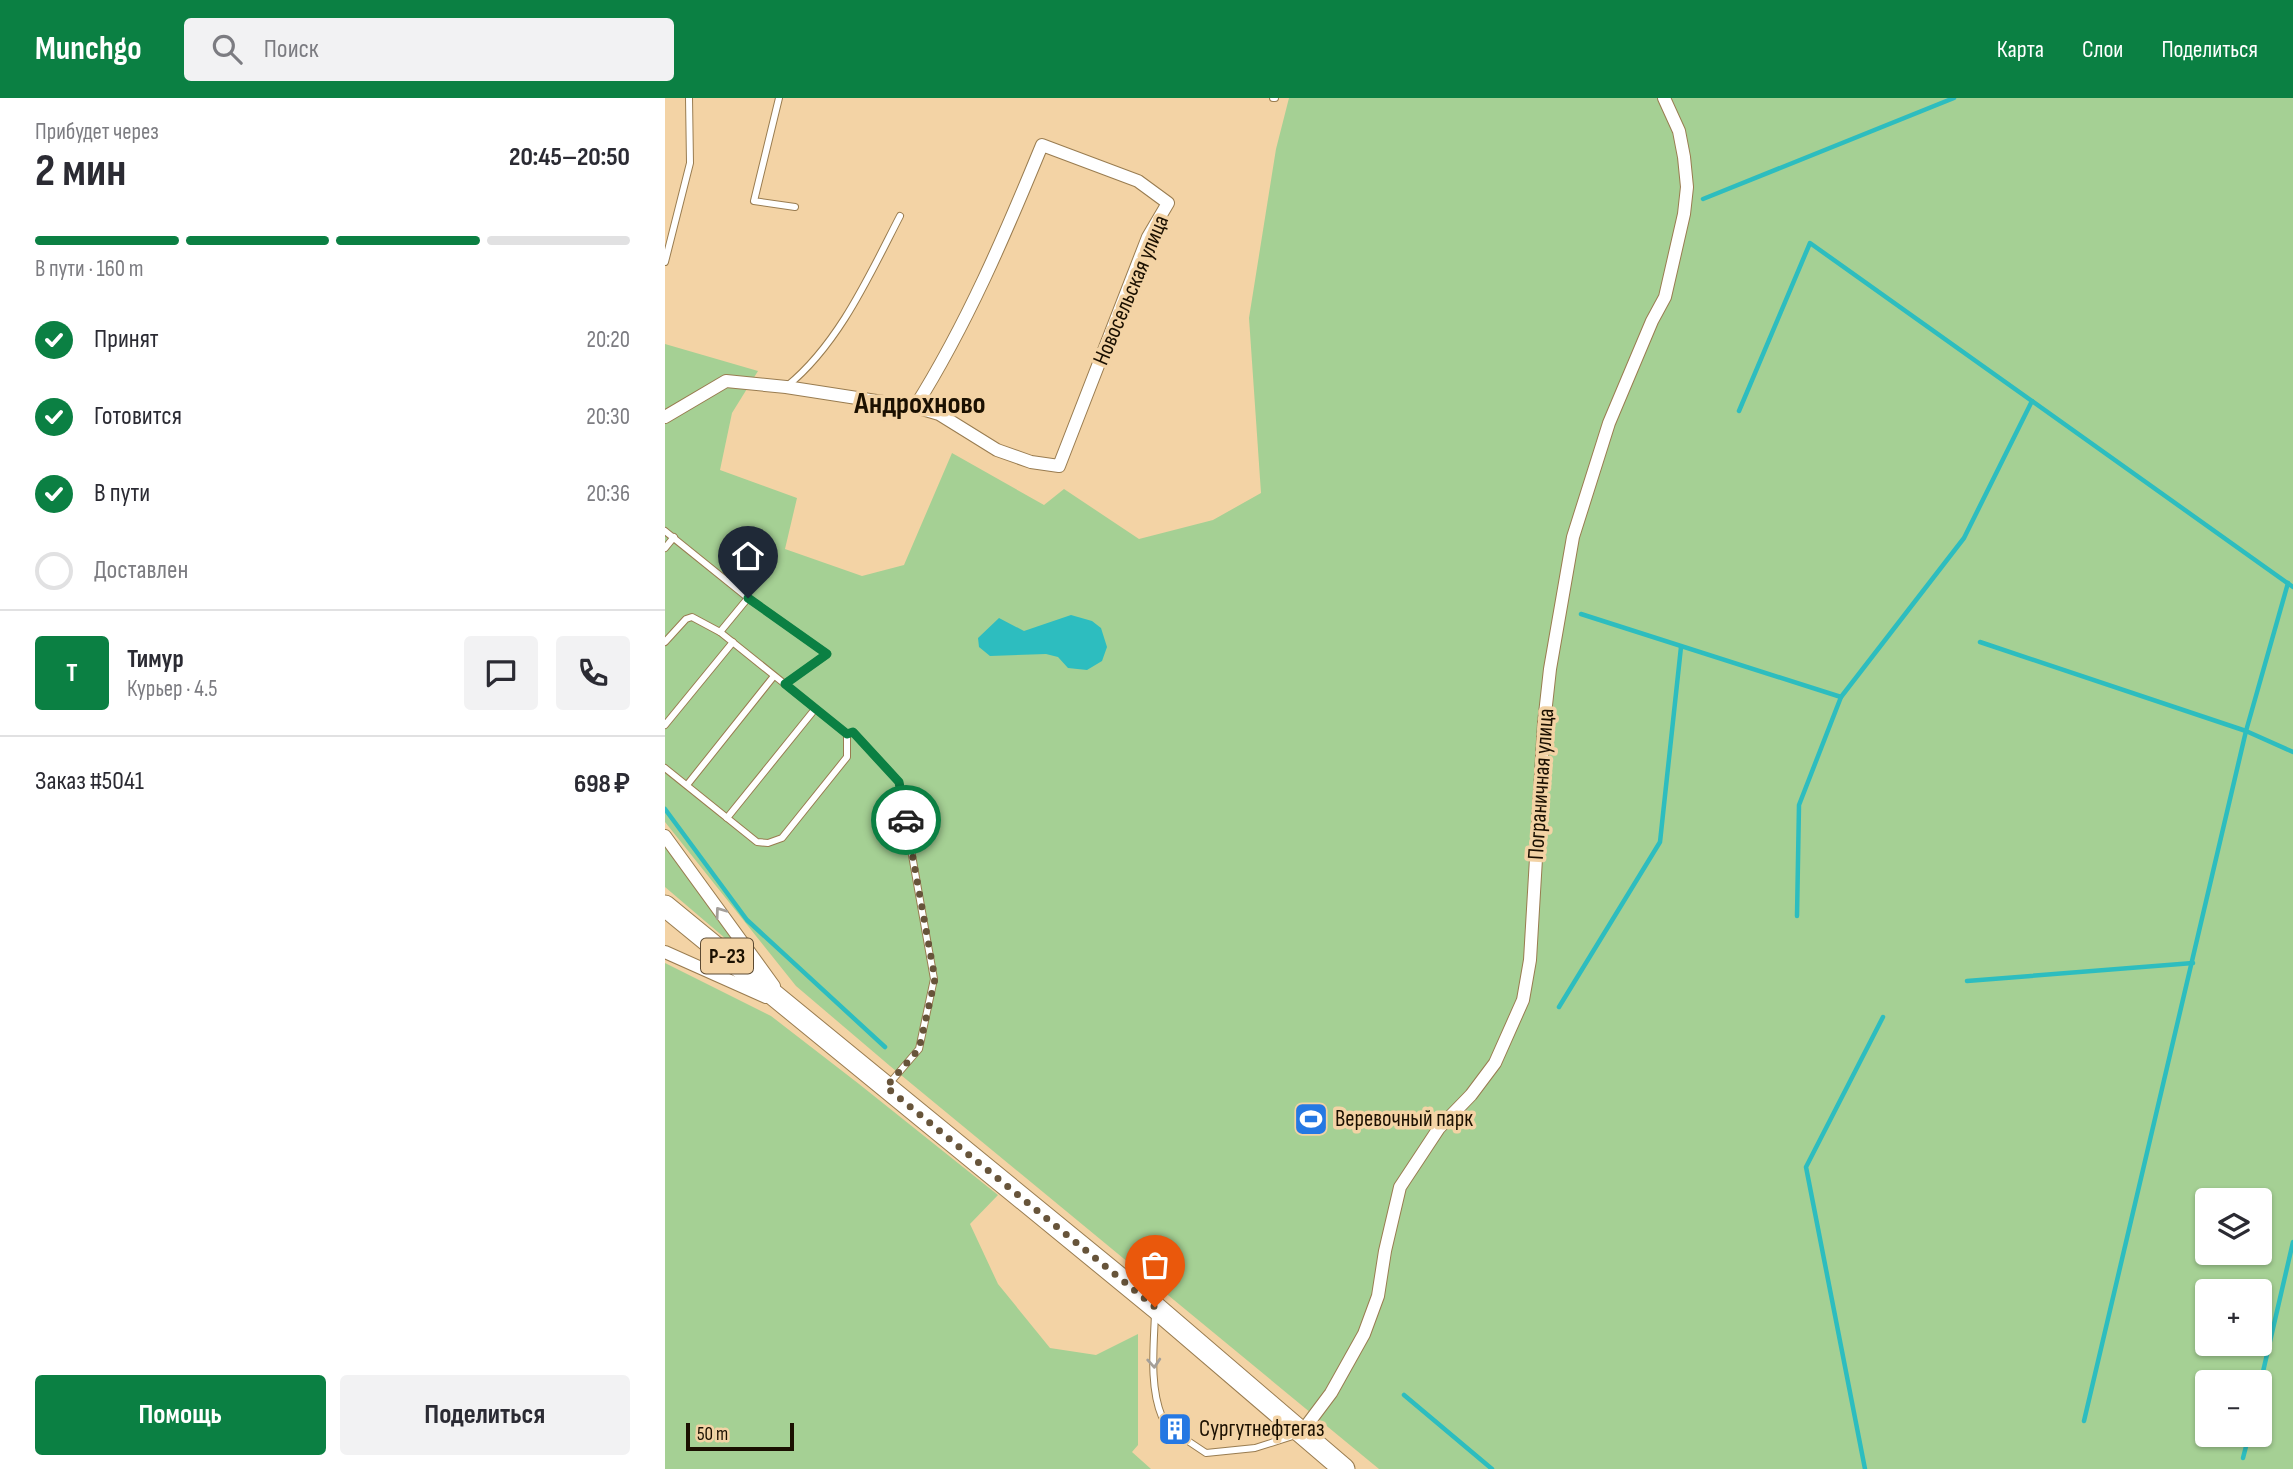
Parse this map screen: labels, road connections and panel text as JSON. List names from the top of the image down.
{
  "streets": {
    "highway": ["Р-23"],
    "street": ["Новосельская улица", "Пограничная улица"]
  },
  "crossings": [
    ["Пограничная улица", "Р-23"]
  ],
  "districts": ["Андрохново"],
  "places": {
    "sports": ["Веревочный парк"],
    "building": ["Сургутнефтегаз"]
  },
  "scale_bar": "50 m",
  "page": {
    "header": "Munchgo",
    "search": "Поиск",
    "nav": ["Карта", "Слои", "Поделиться"],
    "heading": ["2 мин", "Прибудет через", "20:45–20:50"],
    "panel": [
      "Тимур",
      "Курьер · 4.5",
      "Заказ #5041",
      "698 ₽"
    ],
    "bar": "В пути · 160 m",
    "list": [
      ["Принят", "20:20"],
      ["Готовится", "20:30"],
      ["В пути", "20:36"],
      "Доставлен"
    ],
    "round": "Т",
    "map_buttons": ["+", "−"],
    "buttons": ["Помощь", "Поделиться"],
    "scale": "50 m"
  }
}
